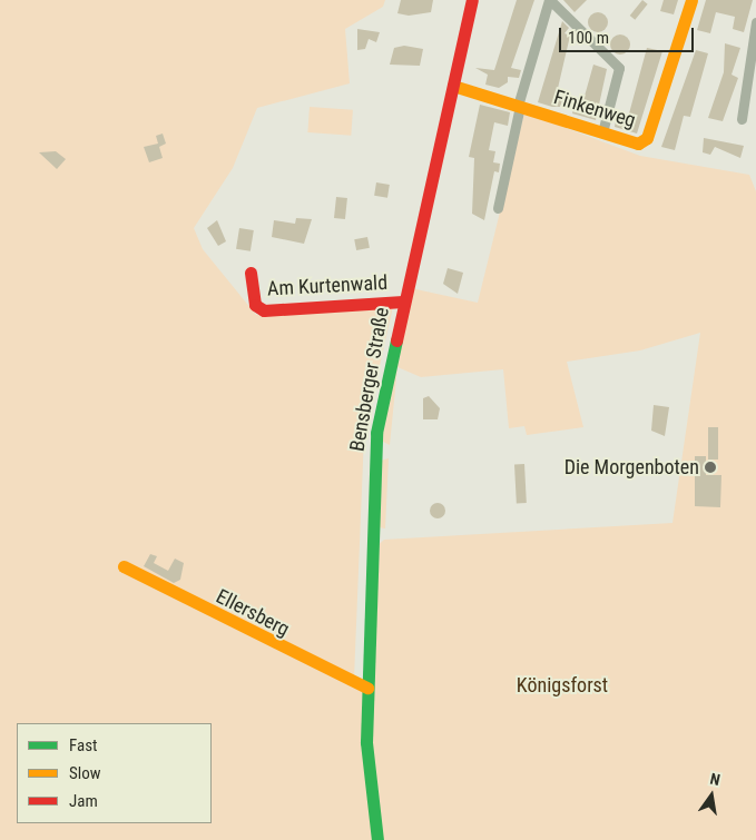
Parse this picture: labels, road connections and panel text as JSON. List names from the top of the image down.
{
  "streets": {
    "main road": [
      "Finkenweg",
      "Am Kurtenwald",
      "Bensberger Straße",
      "Ellersberg"
    ]
  },
  "crossings": [
    ["Finkenweg", "Bensberger Straße"],
    ["Am Kurtenwald", "Bensberger Straße"],
    ["Bensberger Straße", "Ellersberg"]
  ],
  "parks": ["Königsforst"],
  "places": ["Die Morgenboten"],
  "legend": ["Fast", "Slow", "Jam"],
  "scale_bar": "100 m",
  "north": "top"
}
